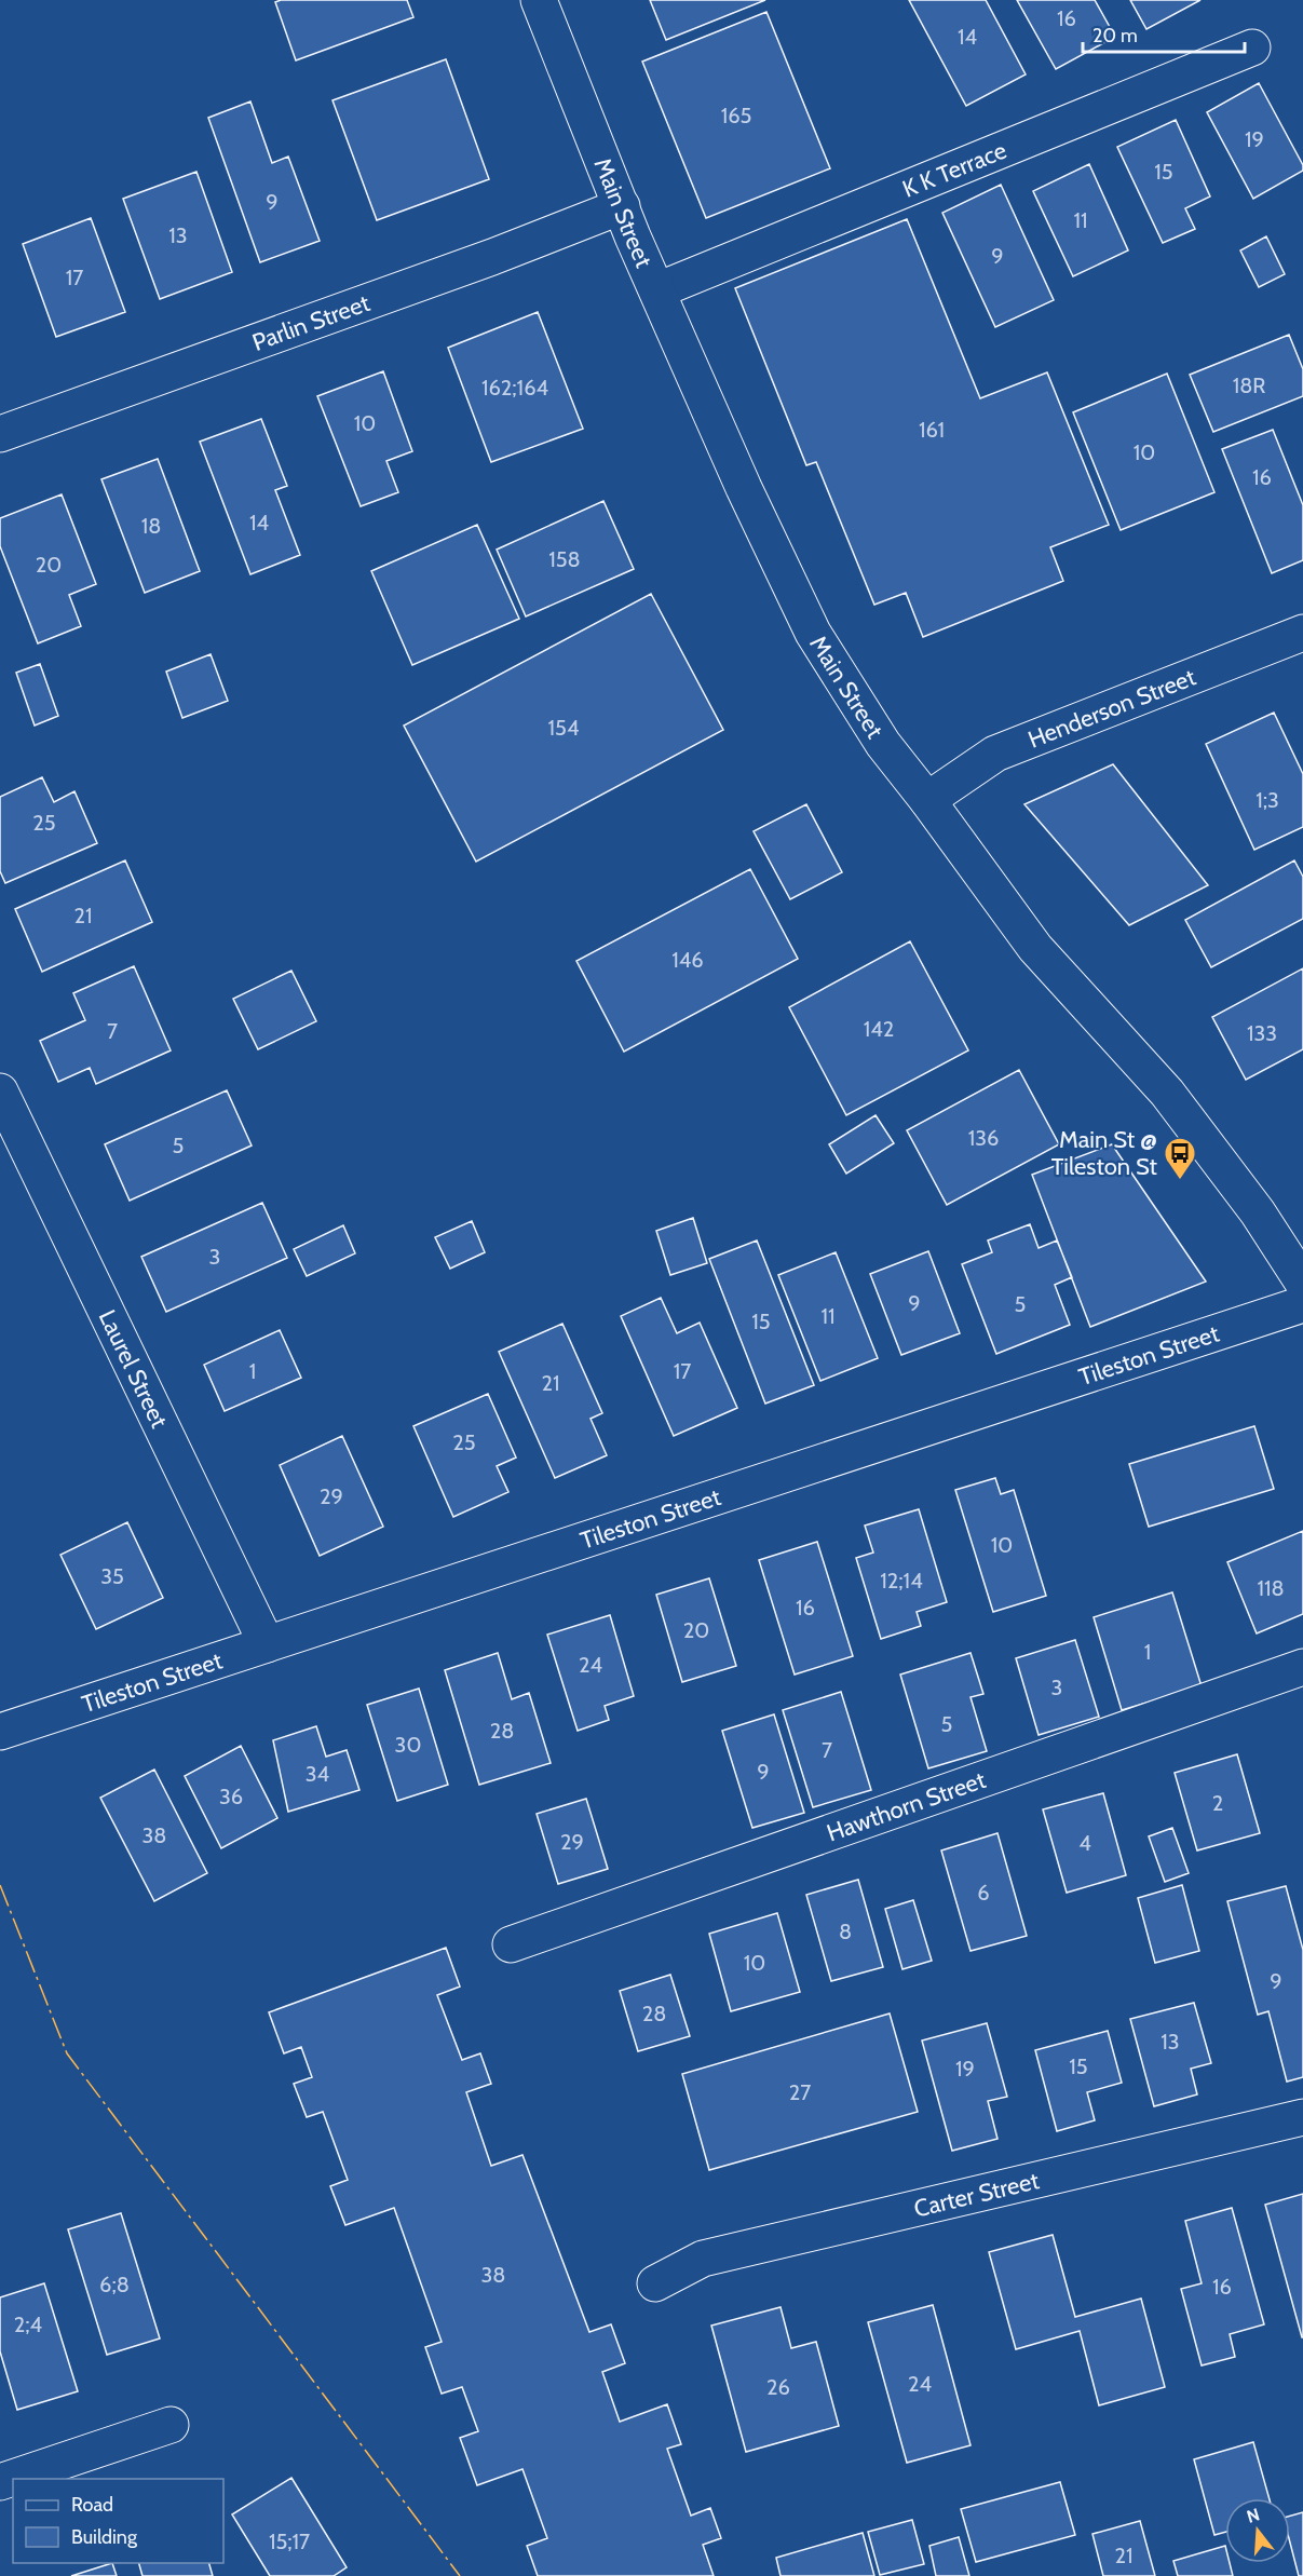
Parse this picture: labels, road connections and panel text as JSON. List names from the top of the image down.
{
  "streets": {
    "street": [
      "K K Terrace",
      "Main Street",
      "Parlin Street",
      "Henderson Street",
      "Tileston Street",
      "Laurel Street",
      "Hawthorn Street",
      "Carter Street"
    ]
  },
  "crossings": [
    ["K K Terrace", "Main Street"],
    ["Main Street", "Parlin Street"],
    ["Main Street", "Henderson Street"],
    ["Tileston Street", "Laurel Street"]
  ],
  "places": {
    "bus stop": ["Main St @ Tileston St"]
  },
  "house_numbers": [
    "16",
    "14",
    "165",
    "19",
    "15",
    "9",
    "11",
    "13",
    "9",
    "17",
    "18R",
    "162;164",
    "10",
    "161",
    "10",
    "16",
    "14",
    "18",
    "158",
    "20",
    "154",
    "1;3",
    "25",
    "21",
    "146",
    "142",
    "7",
    "133",
    "136",
    "5",
    "3",
    "9",
    "5",
    "11",
    "15",
    "1",
    "17",
    "21",
    "25",
    "29",
    "10",
    "35",
    "12;14",
    "118",
    "16",
    "20",
    "1",
    "24",
    "3",
    "5",
    "28",
    "30",
    "7",
    "9",
    "34",
    "36",
    "2",
    "38",
    "29",
    "4",
    "6",
    "8",
    "10",
    "9",
    "28",
    "13",
    "15",
    "19",
    "27",
    "38",
    "6;8",
    "16",
    "2;4",
    "24",
    "26",
    "15;17",
    "21"
  ],
  "legend": ["Road", "Building"],
  "scale_bar": "20 m",
  "north": "top"
}
